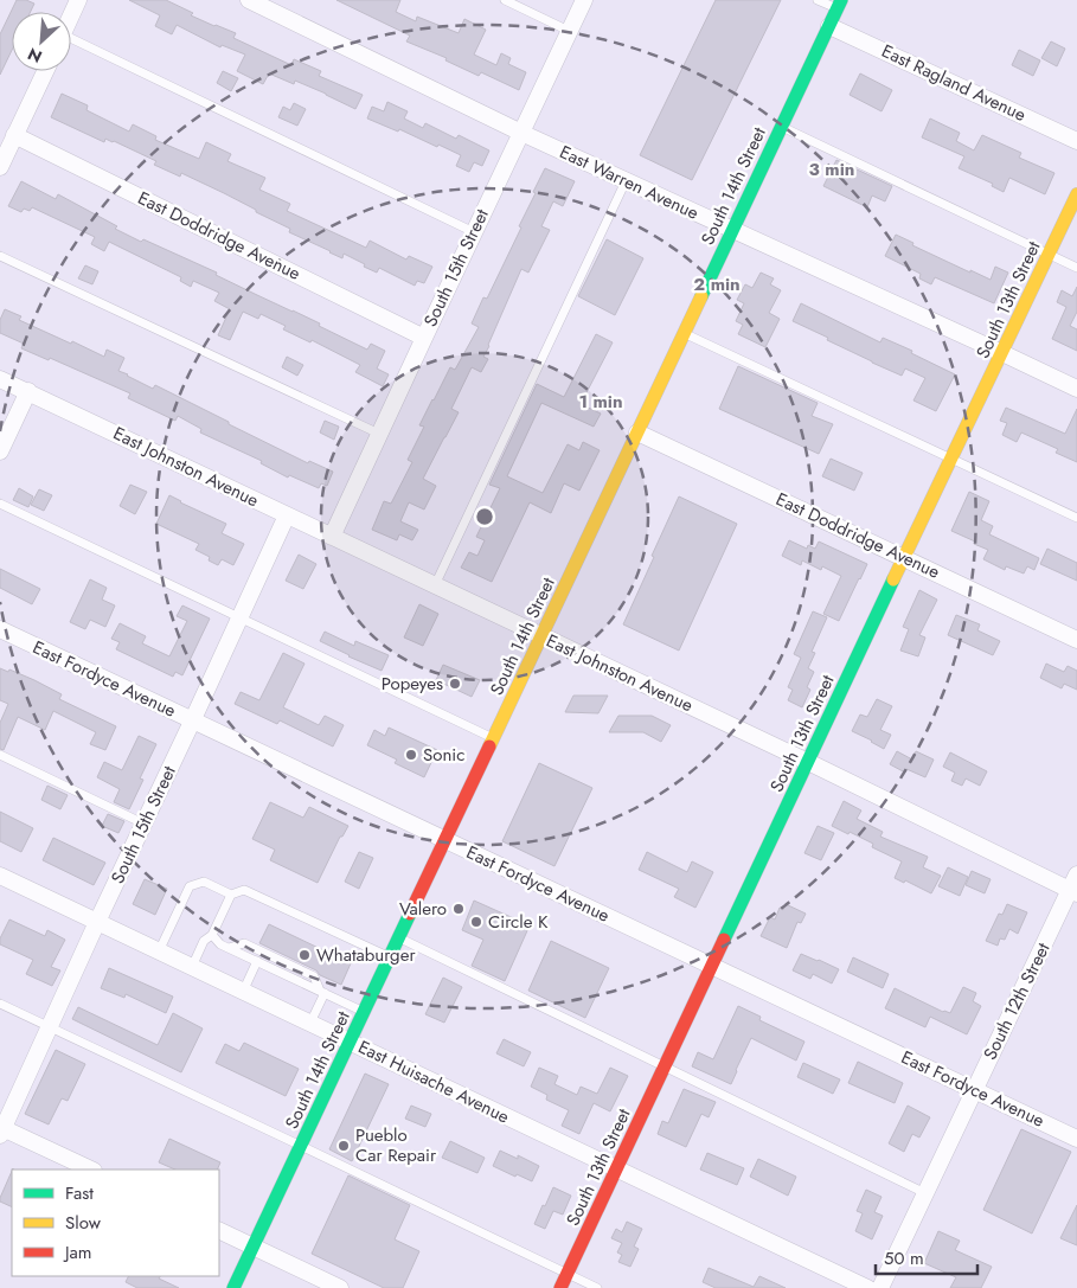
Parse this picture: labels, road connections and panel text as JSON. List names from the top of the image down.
{
  "streets": {
    "main road": ["South 14th Street", "South 13th Street"],
    "street": [
      "East Ragland Avenue",
      "East Warren Avenue",
      "East Doddridge Avenue",
      "South 15th Street",
      "East Johnston Avenue",
      "East Fordyce Avenue",
      "South 12th Street",
      "East Huisache Avenue"
    ]
  },
  "crossings": [
    ["East Ragland Avenue", "South 14th Street"],
    ["East Warren Avenue", "South 14th Street"],
    ["East Warren Avenue", "South 15th Street"],
    ["East Warren Avenue", "South 13th Street"],
    ["South 14th Street", "East Doddridge Avenue"],
    ["South 14th Street", "East Johnston Avenue"],
    ["South 14th Street", "East Fordyce Avenue"],
    ["South 14th Street", "East Huisache Avenue"],
    ["East Doddridge Avenue", "South 15th Street"],
    ["East Doddridge Avenue", "South 13th Street"],
    ["South 15th Street", "East Johnston Avenue"],
    ["South 15th Street", "East Fordyce Avenue"],
    ["South 15th Street", "East Huisache Avenue"],
    ["South 13th Street", "East Johnston Avenue"],
    ["South 13th Street", "East Fordyce Avenue"],
    ["South 13th Street", "East Huisache Avenue"],
    ["East Johnston Avenue", "South 12th Street"],
    ["East Fordyce Avenue", "South 12th Street"]
  ],
  "places": [
    "Popeyes",
    "Sonic",
    "Valero",
    "Circle K",
    "Whataburger",
    "Pueblo Car Repair"
  ],
  "legend": ["Fast", "Slow", "Jam"],
  "scale_bar": "50 m",
  "north": "bottom left",
  "rings": ["3 min", "2 min", "1 min"]
}
